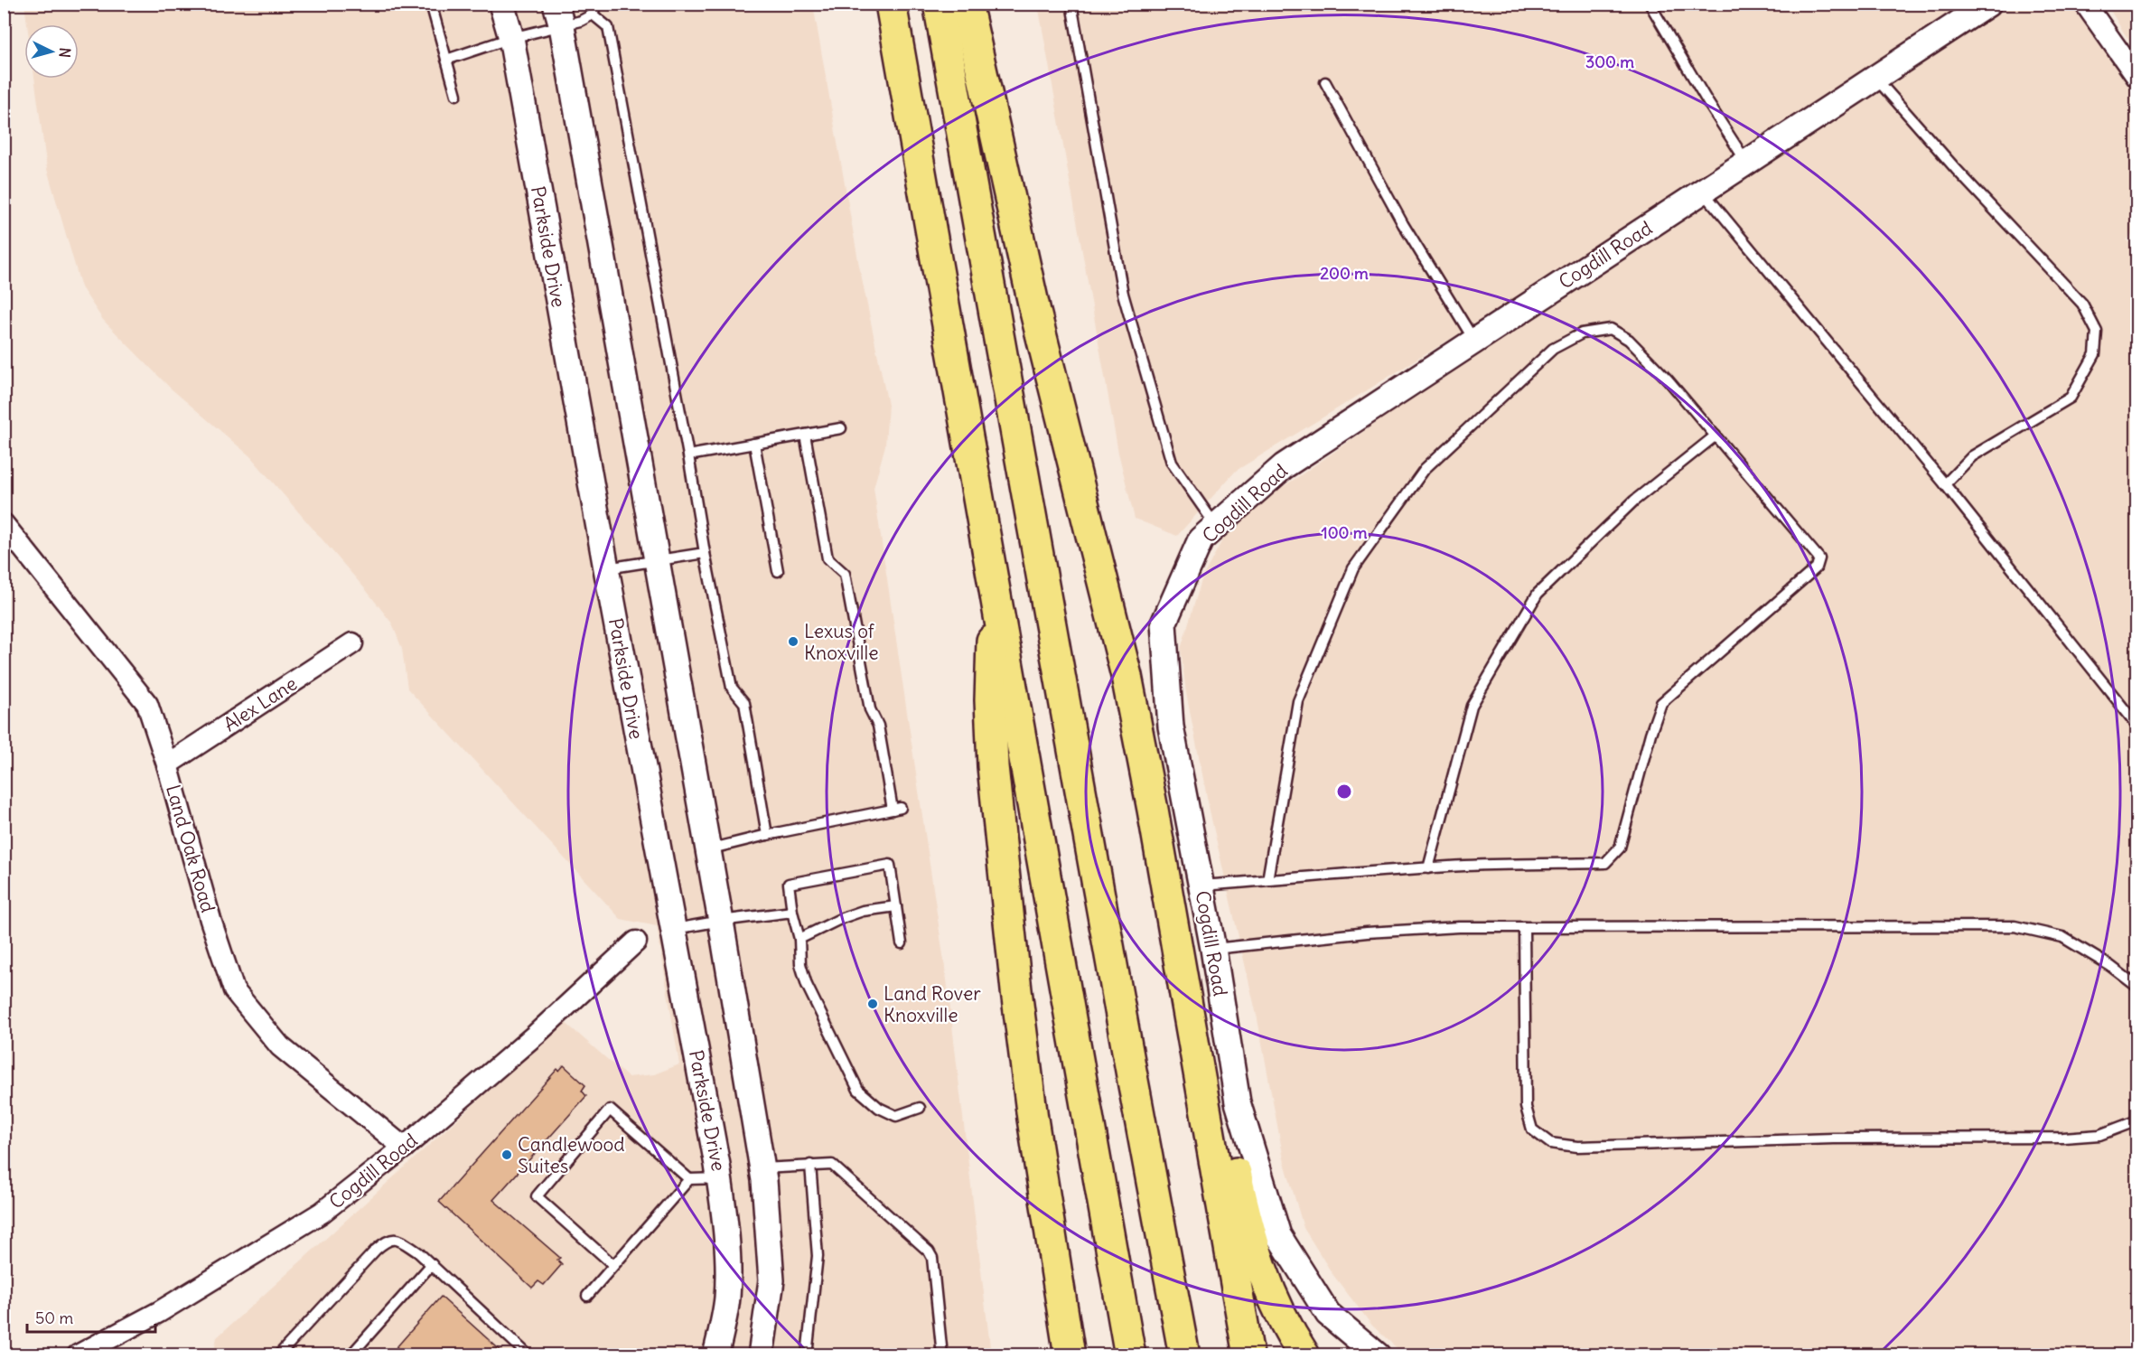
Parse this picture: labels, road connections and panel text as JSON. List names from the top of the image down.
{
  "streets": {
    "street": [
      "Parkside Drive",
      "Cogdill Road",
      "Alex Lane",
      "Land Oak Road"
    ]
  },
  "crossings": [
    ["Cogdill Road", "Land Oak Road"],
    ["Alex Lane", "Land Oak Road"]
  ],
  "places": ["Lexus of Knoxville", "Land Rover Knoxville", "Candlewood Suites"],
  "scale_bar": "50 m",
  "north": "right",
  "rings": ["300 m", "200 m", "100 m"]
}
